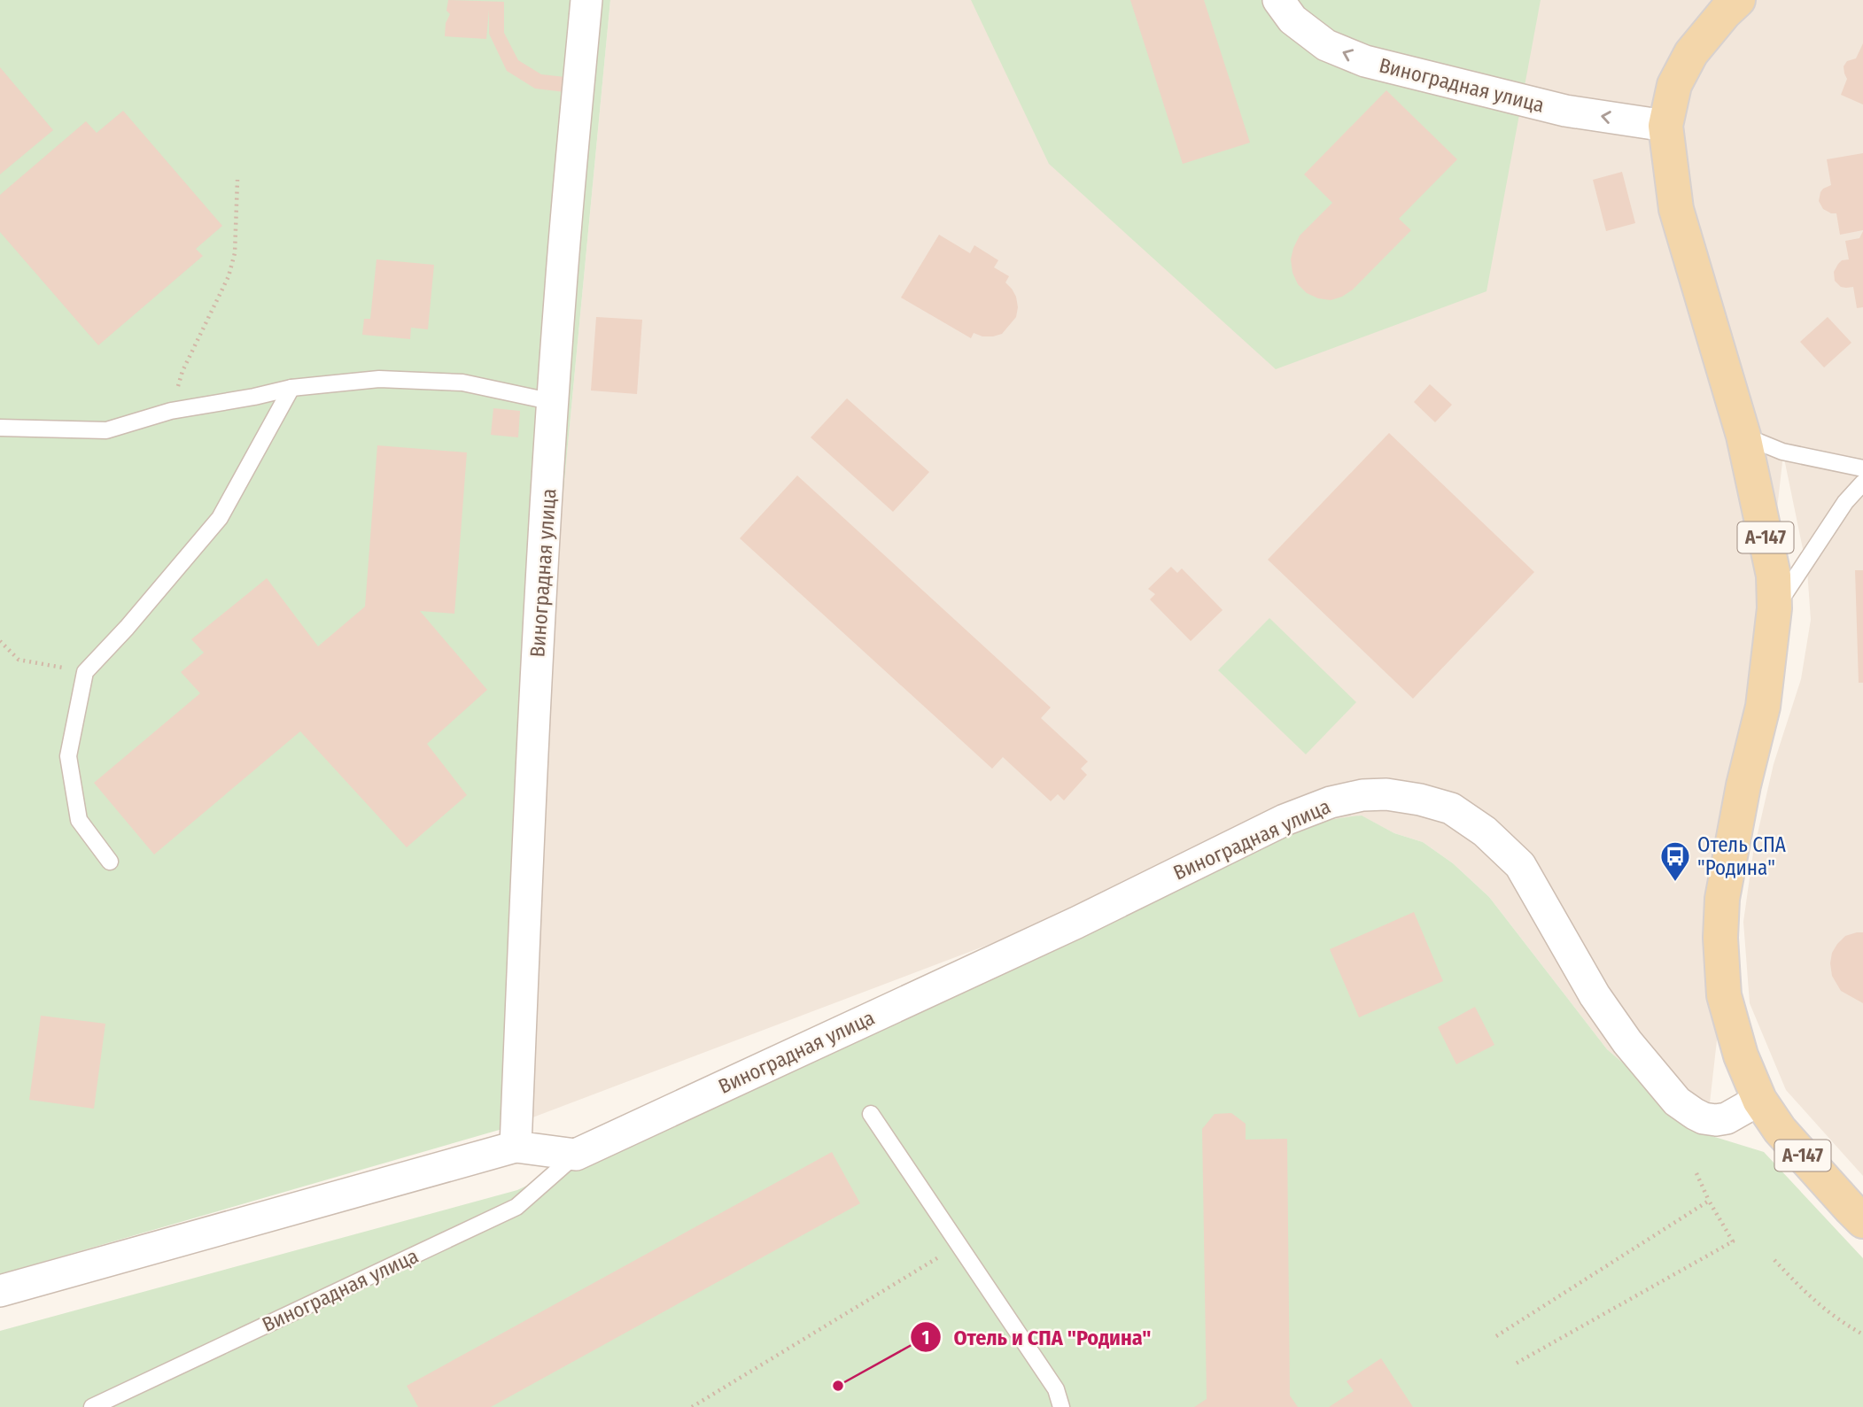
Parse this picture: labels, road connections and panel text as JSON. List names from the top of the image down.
{
  "streets": {
    "main road": ["А-147"],
    "street": ["Виноградная улица"]
  },
  "crossings": [
    ["Виноградная улица", "А-147"]
  ],
  "places": {
    "bus stop": ["Отель СПА \"Родина\""],
    "other": ["Отель и СПА \"Родина\""]
  }
}
